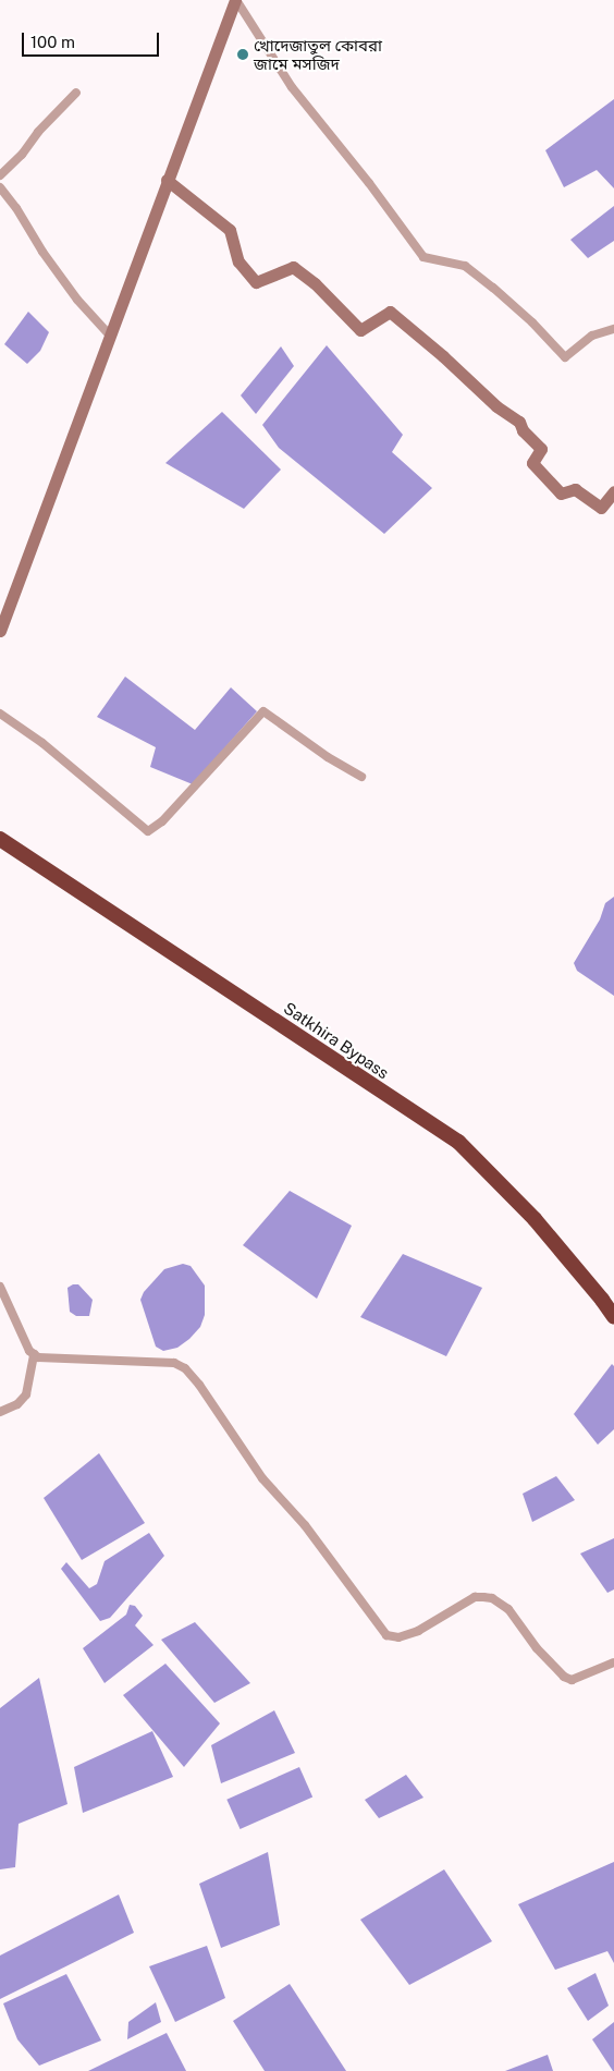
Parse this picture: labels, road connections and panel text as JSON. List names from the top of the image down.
{
  "streets": {
    "highway": ["Satkhira Bypass"]
  },
  "places": ["খোদেজাতুল কোবরা জামে মসজিদ"],
  "scale_bar": "100 m"
}
